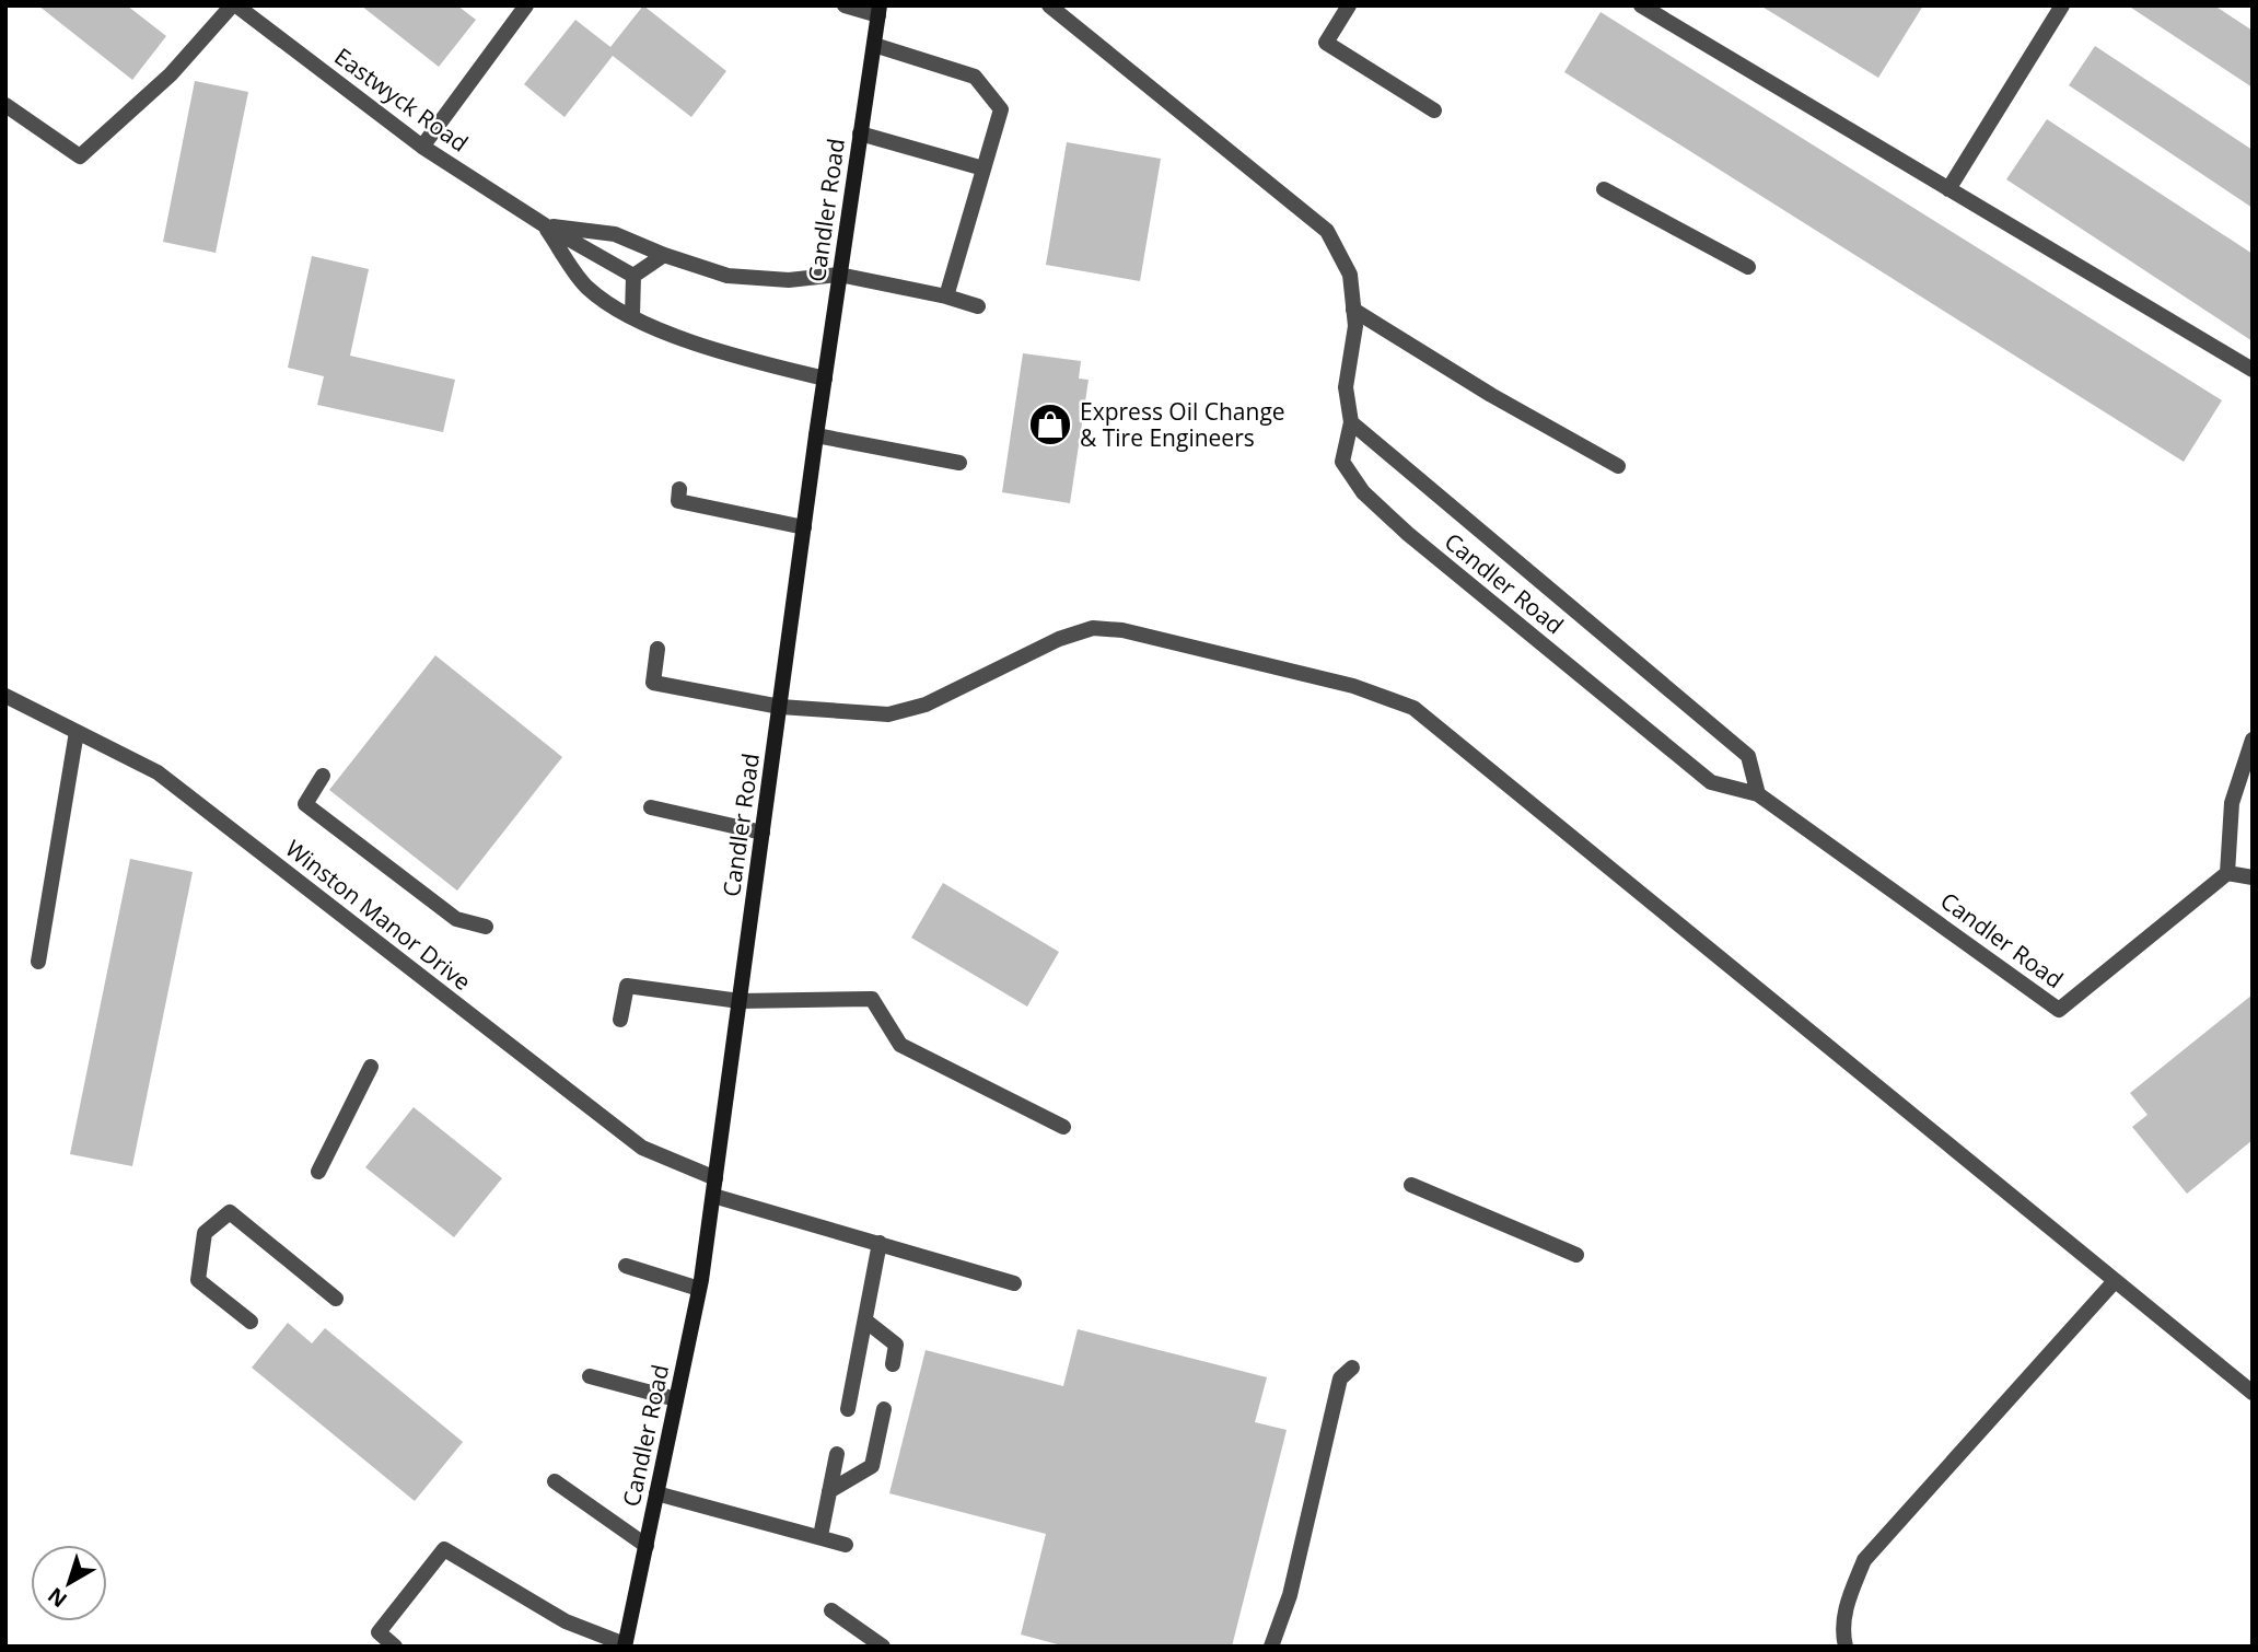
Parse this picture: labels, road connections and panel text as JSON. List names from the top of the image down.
{
  "streets": {
    "main road": ["Candler Road"],
    "street": ["Eastwyck Road", "Winston Manor Drive"]
  },
  "crossings": [
    ["Eastwyck Road", "Candler Road"],
    ["Candler Road", "Winston Manor Drive"]
  ],
  "places": {
    "shop": ["Express Oil Change & Tire Engineers"]
  },
  "north": "bottom left"
}
